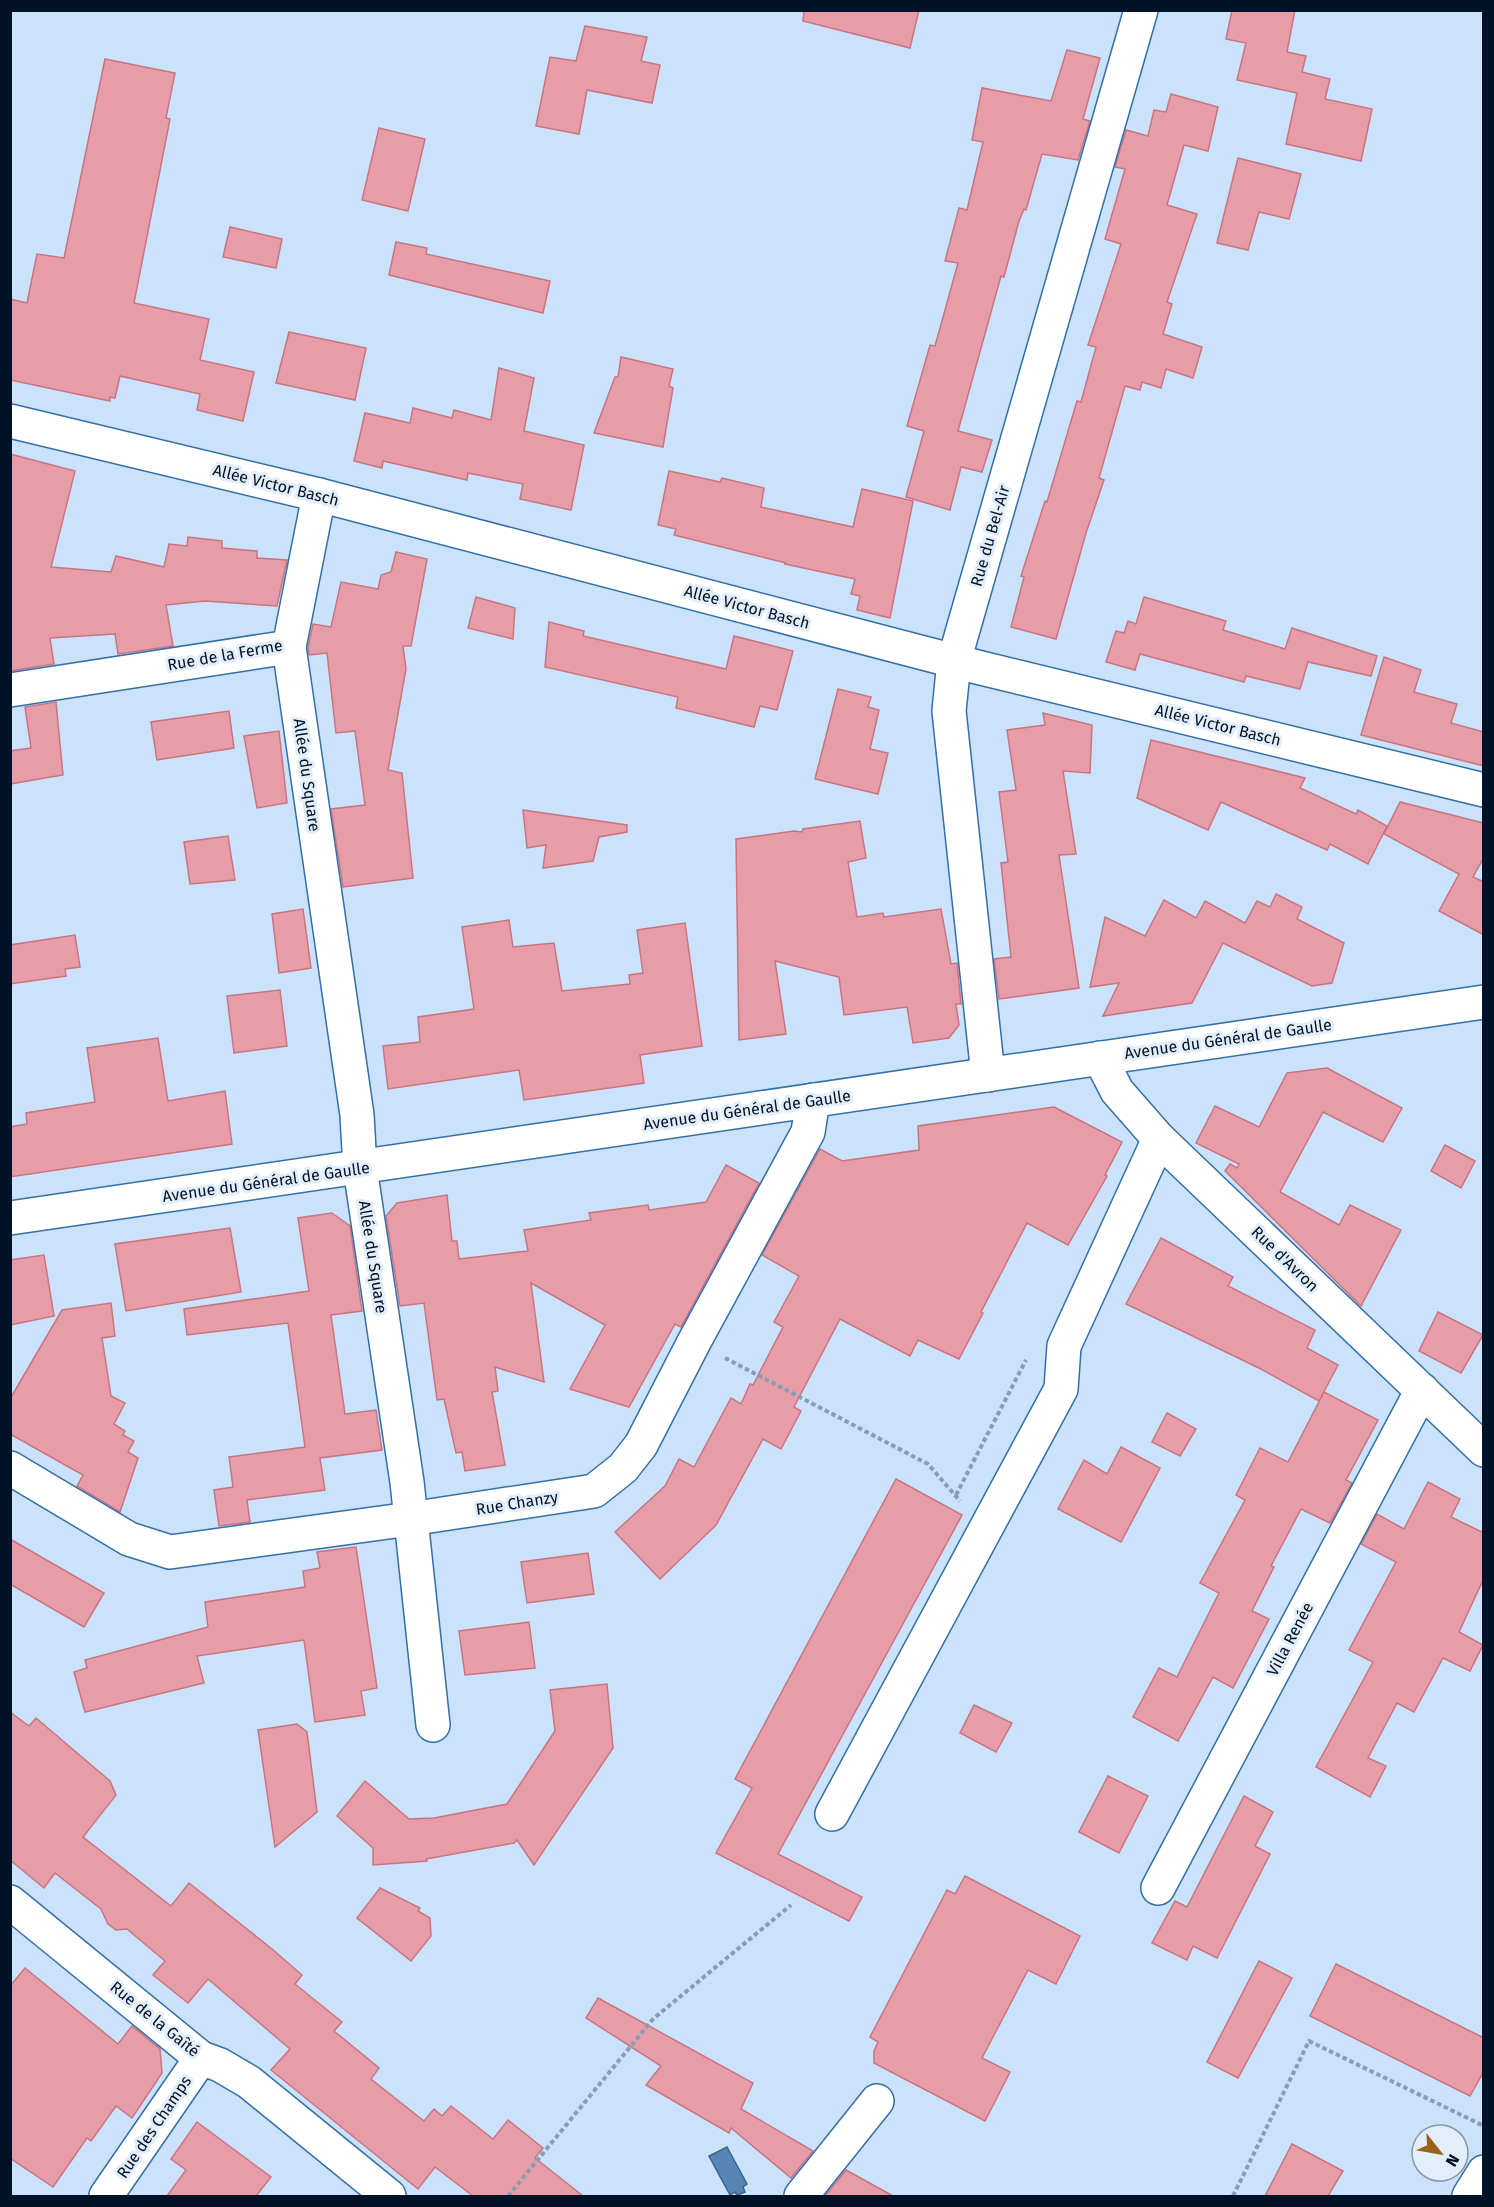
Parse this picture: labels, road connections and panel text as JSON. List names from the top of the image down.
{
  "streets": {
    "street": [
      "Allée Victor Basch",
      "Rue du Bel-Air",
      "Rue de la Ferme",
      "Allée du Square",
      "Avenue du Général de Gaulle",
      "Rue d'Avron",
      "Rue Chanzy",
      "Villa Renée",
      "Rue de la Gaîté",
      "Rue des Champs"
    ]
  },
  "crossings": [
    ["Allée Victor Basch", "Rue du Bel-Air"],
    ["Allée Victor Basch", "Rue de la Ferme"],
    ["Rue du Bel-Air", "Avenue du Général de Gaulle"],
    ["Rue de la Ferme", "Allée du Square"],
    ["Allée du Square", "Avenue du Général de Gaulle"],
    ["Allée du Square", "Rue Chanzy"],
    ["Avenue du Général de Gaulle", "Rue d'Avron"],
    ["Avenue du Général de Gaulle", "Rue Chanzy"],
    ["Rue d'Avron", "Villa Renée"],
    ["Rue de la Gaîté", "Rue des Champs"]
  ],
  "north": "bottom right"
}
